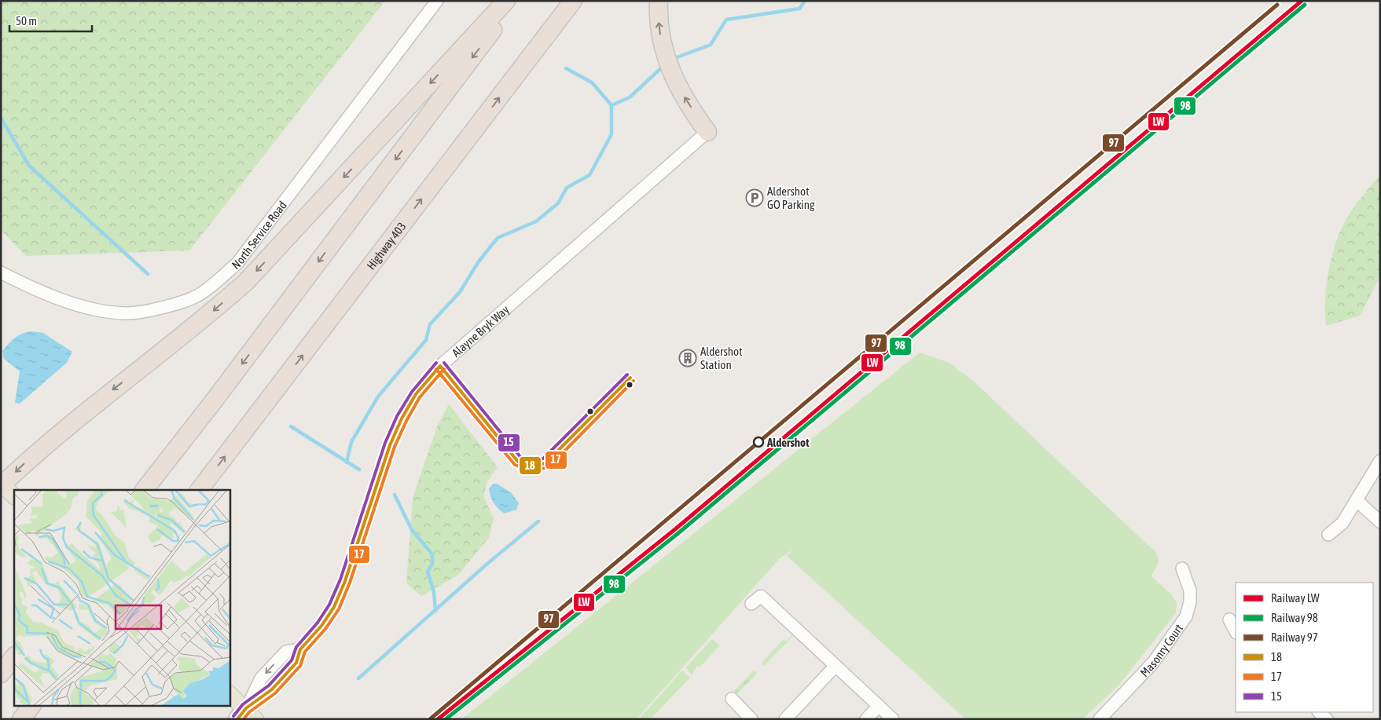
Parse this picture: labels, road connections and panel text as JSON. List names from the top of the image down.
{
  "streets": {
    "highway": ["Highway 403"],
    "street": ["North Service Road", "Alayne Bryk Way", "Masonry Court"]
  },
  "places": {
    "parking": ["Aldershot GO Parking"],
    "building": ["Aldershot Station"],
    "other": ["Aldershot"]
  },
  "lines": [
    "rail line LW",
    "rail line 98",
    "rail line 97",
    "transit line 15",
    "transit line 18",
    "transit line 17"
  ],
  "legend": [
    "Railway LW",
    "Railway 98",
    "Railway 97",
    "18",
    "17",
    "15"
  ],
  "scale_bar": "50 m"
}
